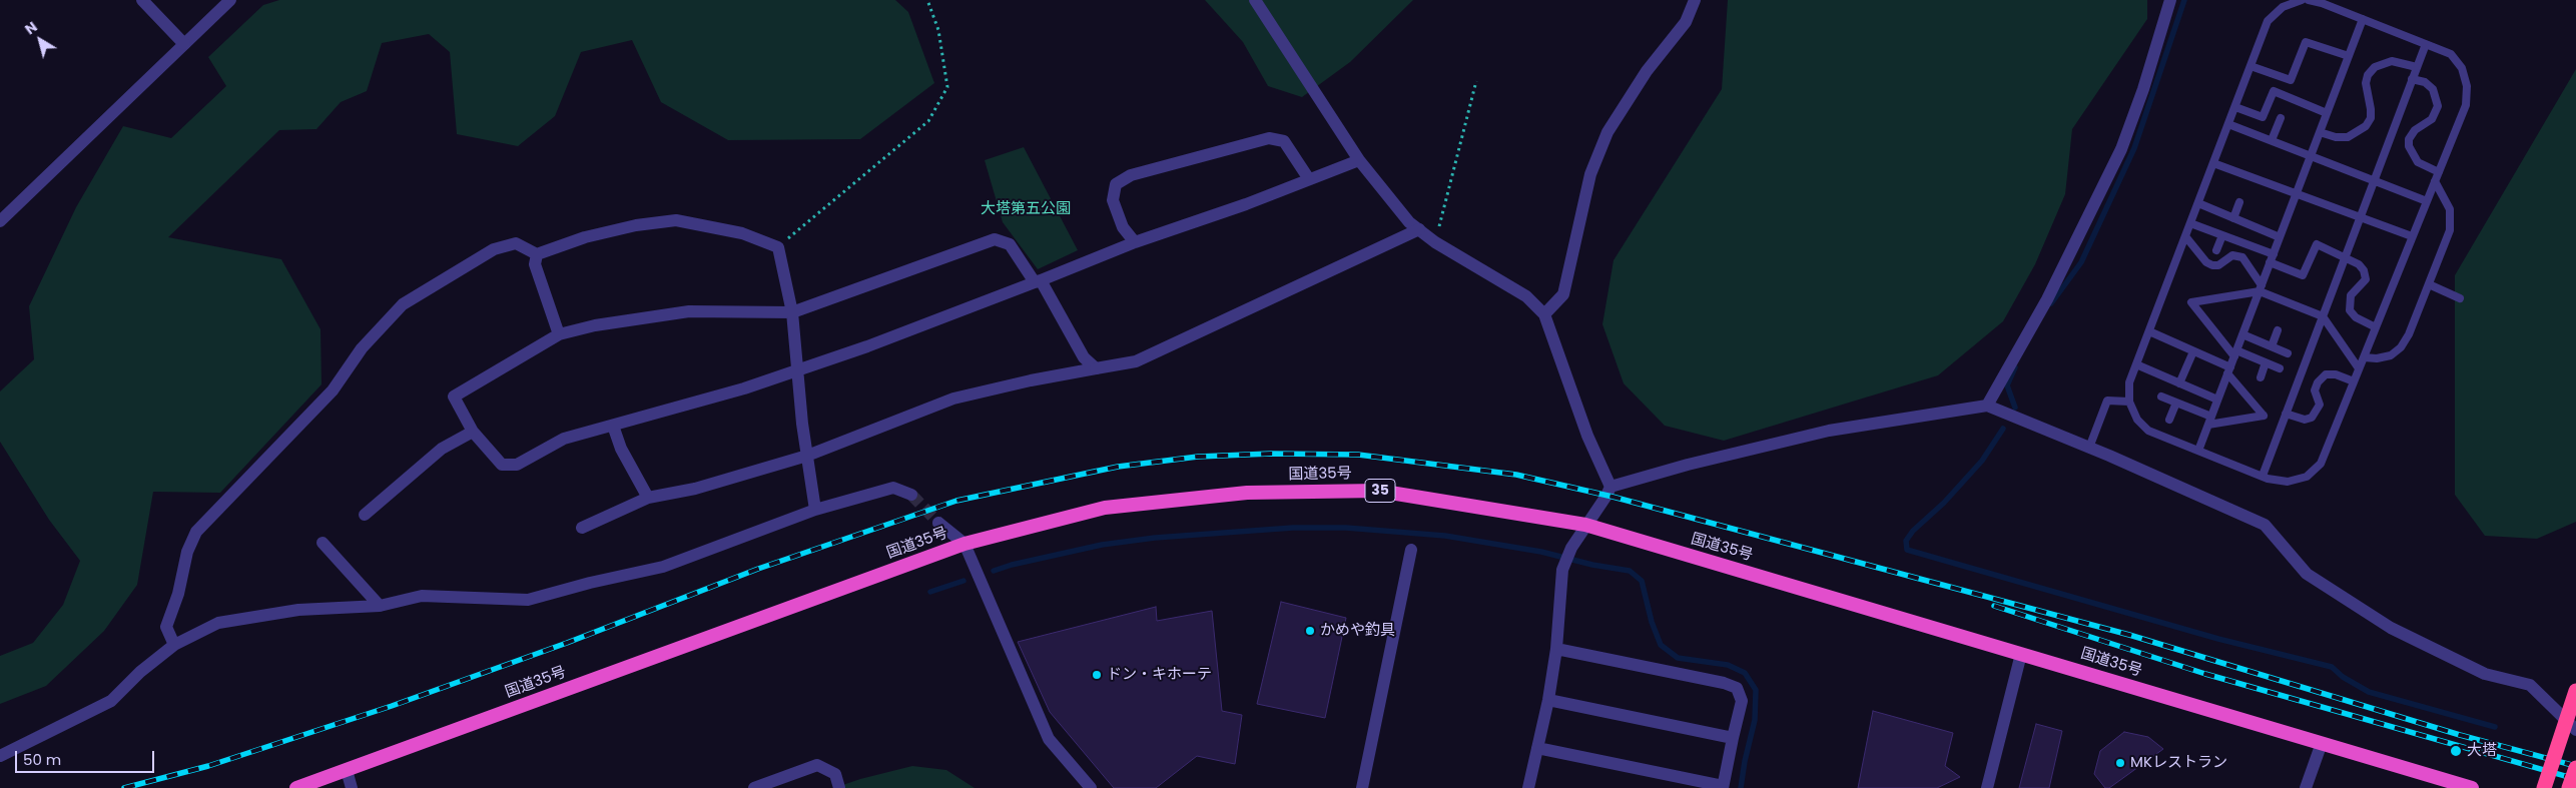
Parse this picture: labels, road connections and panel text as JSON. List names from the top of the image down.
{
  "streets": {
    "highway": ["国道35号", "35"]
  },
  "parks": ["大塔第五公園"],
  "places": [
    "かめや釣具",
    "ドン・キホーテ",
    "大塔",
    "MKレストラン"
  ],
  "scale_bar": "50 m",
  "north": "top left"
}
